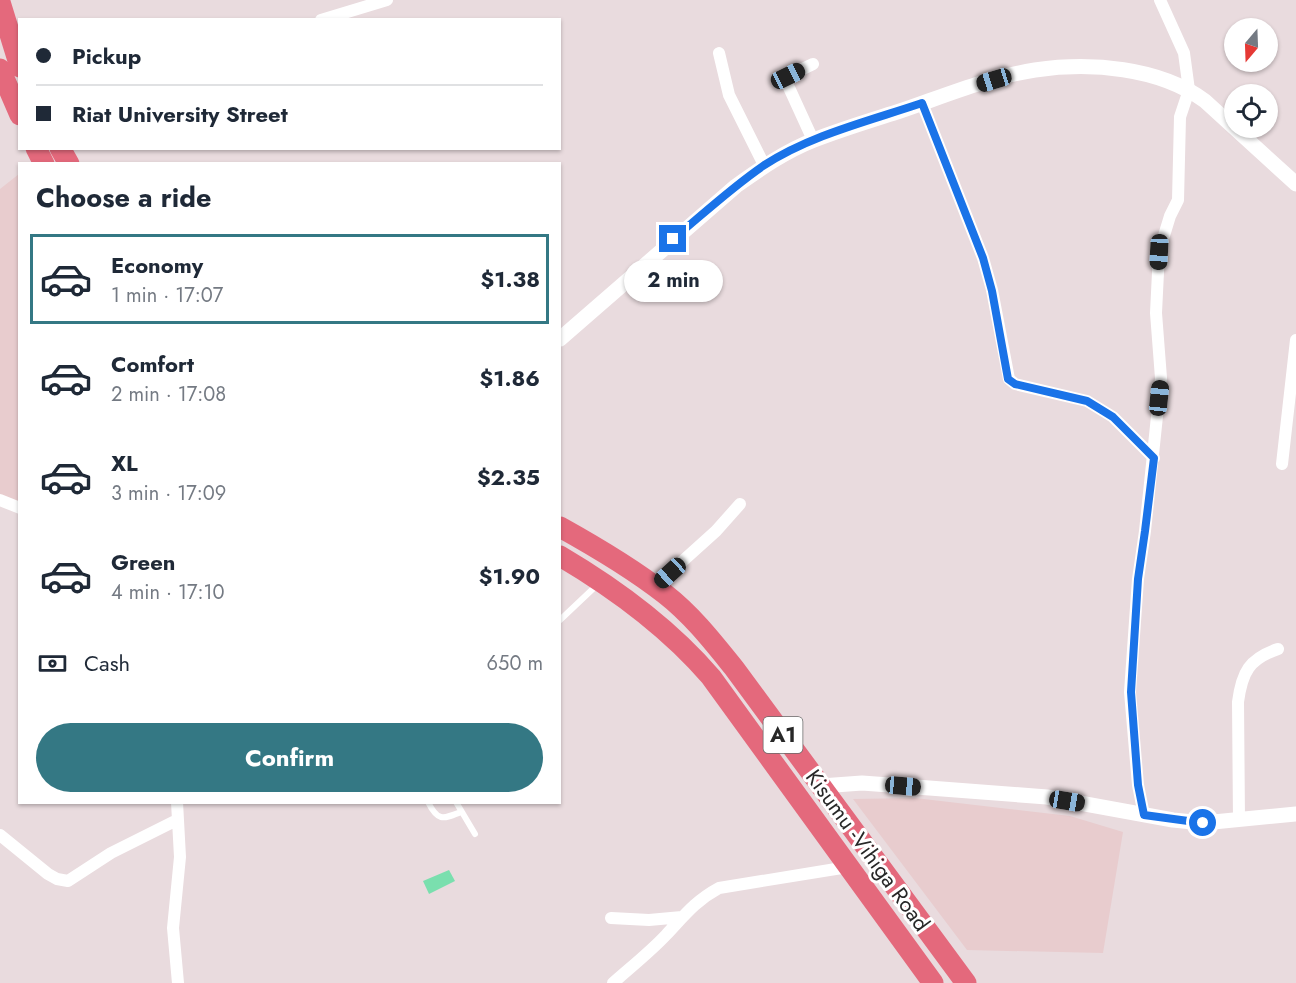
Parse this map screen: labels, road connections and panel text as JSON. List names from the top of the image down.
{
  "streets": {
    "highway": ["A1", "Kisumu -Vihiga Road"]
  },
  "north": "bottom",
  "page": {
    "banner": ["Pickup", "Riat University Street"],
    "heading": "Choose a ride",
    "list": [
      {
        "name": "Economy",
        "note": "1 min · 17:07",
        "value": "$1.38"
      },
      {
        "name": "Comfort",
        "note": "2 min · 17:08",
        "value": "$1.86"
      },
      {
        "name": "XL",
        "note": "3 min · 17:09",
        "value": "$2.35"
      },
      {
        "name": "Green",
        "note": "4 min · 17:10",
        "value": "$1.90"
      }
    ],
    "bubble": "2 min",
    "pay": ["Cash", "650 m"],
    "buttons": "Confirm"
  }
}
